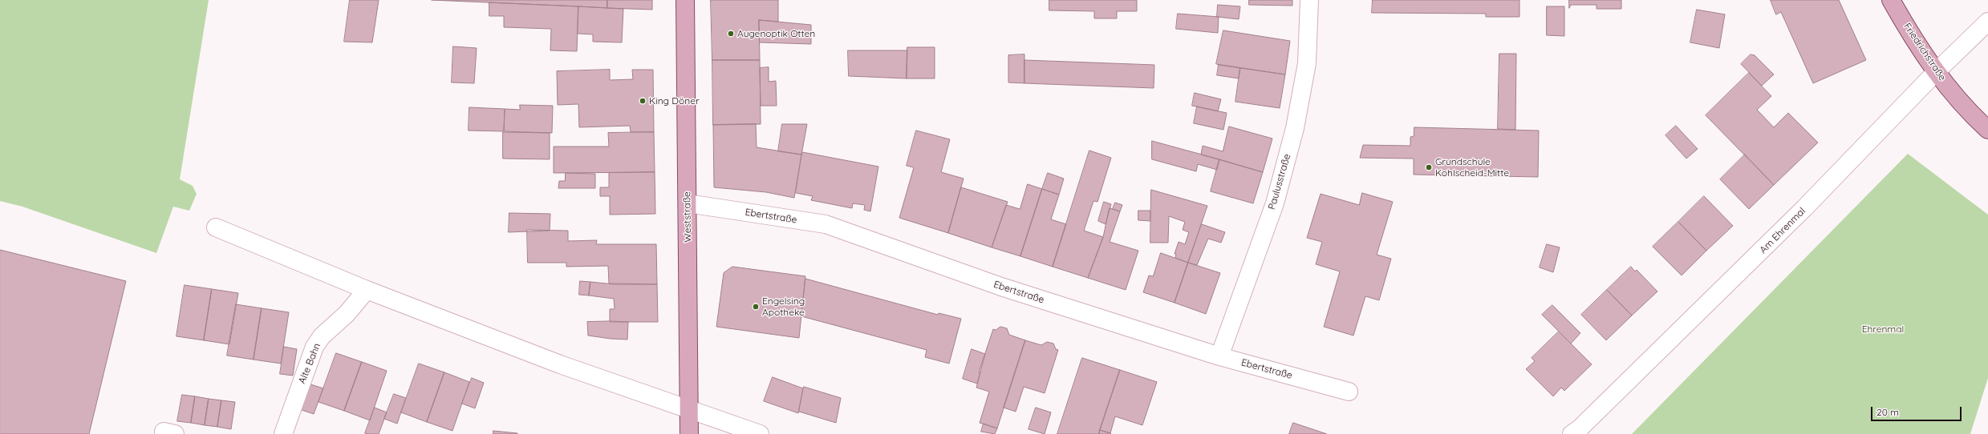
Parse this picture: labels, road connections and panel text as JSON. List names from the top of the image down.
{
  "streets": {
    "main road": ["Friedrichstraße", "Weststraße"],
    "street": [
      "Paulusstraße",
      "Ebertstraße",
      "Am Ehrenmal",
      "Alte Bahn"
    ]
  },
  "crossings": [
    ["Friedrichstraße", "Am Ehrenmal"],
    ["Paulusstraße", "Ebertstraße"],
    ["Ebertstraße", "Weststraße"]
  ],
  "parks": ["Ehrenmal"],
  "places": [
    "Augenoptik Otten",
    "King Döner",
    "Grundschule Kohlscheid-Mitte",
    "Engelsing Apotheke"
  ],
  "scale_bar": "20 m"
}
